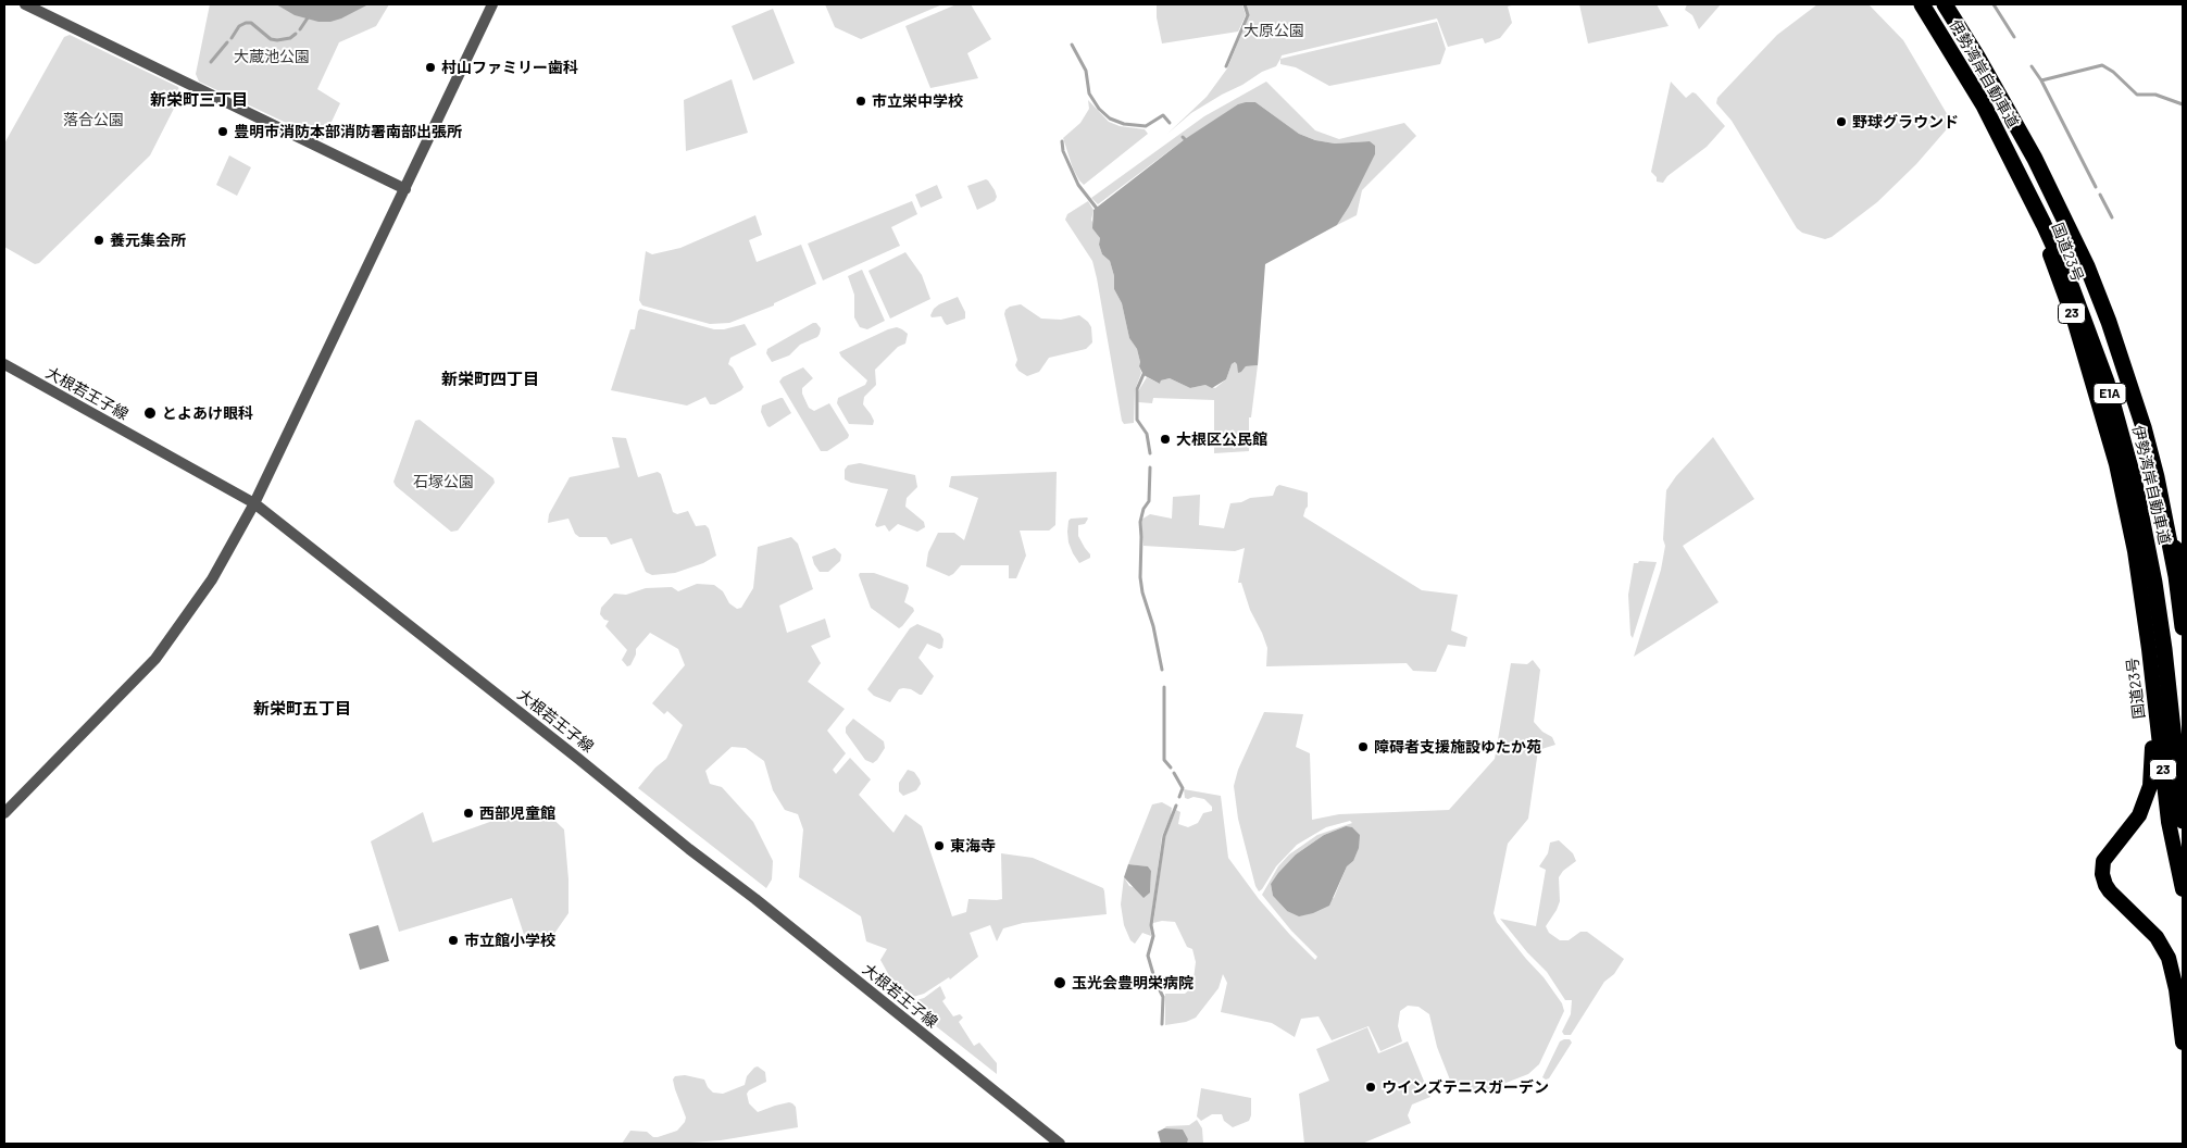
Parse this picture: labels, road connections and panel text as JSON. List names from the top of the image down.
{
  "streets": {
    "highway": [
      "伊勢湾岸自動車道",
      "国道23号",
      "23",
      "E1A"
    ],
    "street": ["大根若王子線"]
  },
  "crossings": [
    ["伊勢湾岸自動車道", "国道23号"]
  ],
  "districts": ["新栄町三丁目", "新栄町四丁目", "新栄町五丁目"],
  "parks": [
    "大原公園",
    "大蔵池公園",
    "落合公園",
    "石塚公園"
  ],
  "places": [
    "村山ファミリー歯科",
    "市立栄中学校",
    "野球グラウンド",
    "豊明市消防本部消防署南部出張所",
    "養元集会所",
    "とよあけ眼科",
    "大根区公民館",
    "障碍者支援施設ゆたか苑",
    "西部児童館",
    "東海寺",
    "市立館小学校",
    "玉光会豊明栄病院",
    "ウインズテニスガーデン"
  ]
}
